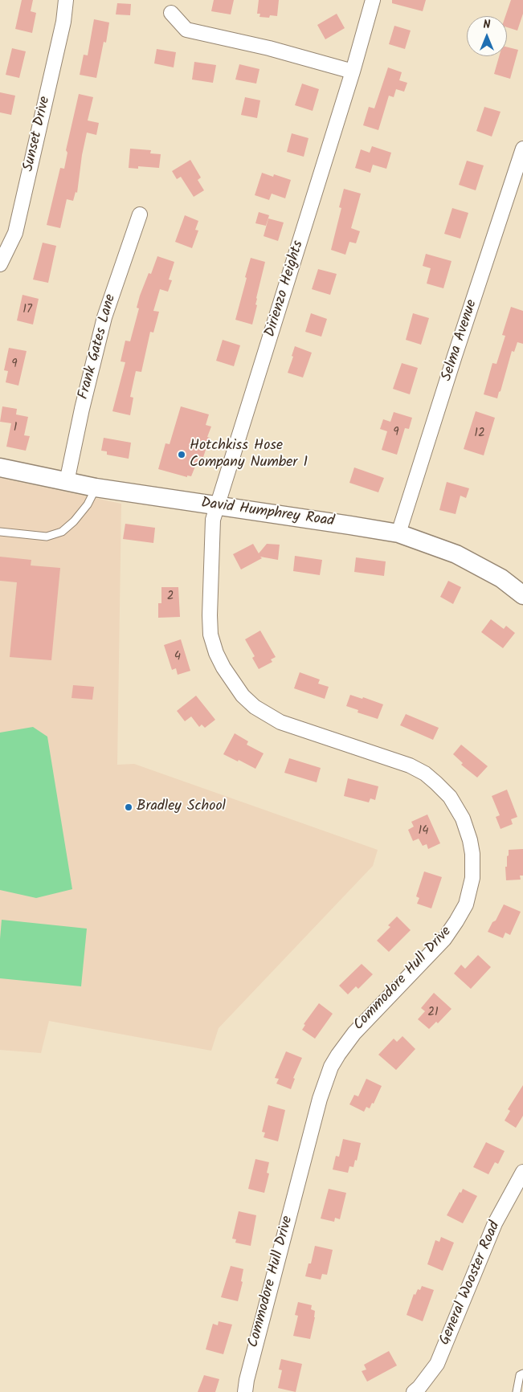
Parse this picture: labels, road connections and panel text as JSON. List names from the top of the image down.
{
  "streets": {
    "street": [
      "Sunset Drive",
      "Dirienzo Heights",
      "Selma Avenue",
      "Frank Gates Lane",
      "David Humphrey Road",
      "Commodore Hull Drive",
      "General Wooster Road"
    ]
  },
  "crossings": [
    ["Dirienzo Heights", "David Humphrey Road"],
    ["Dirienzo Heights", "Commodore Hull Drive"],
    ["Selma Avenue", "David Humphrey Road"],
    ["Frank Gates Lane", "David Humphrey Road"],
    ["David Humphrey Road", "Commodore Hull Drive"]
  ],
  "places": ["Hotchkiss Hose Company Number 1", "Bradley School"],
  "house_numbers": [
    "17",
    "9",
    "1",
    "9",
    "12",
    "2",
    "4",
    "14",
    "21"
  ],
  "north": "top"
}
